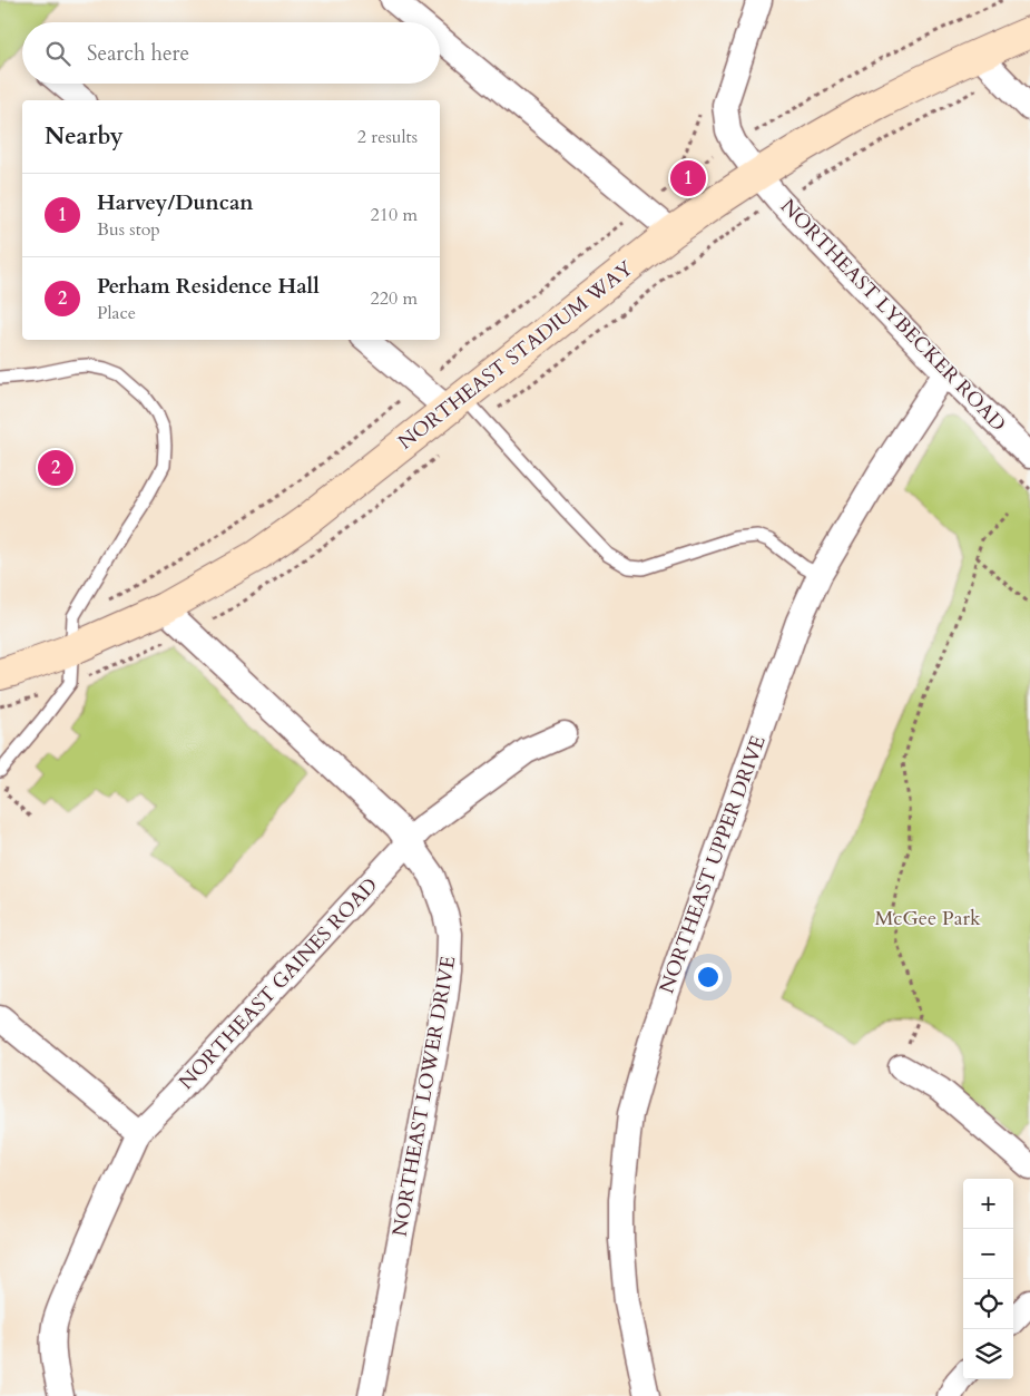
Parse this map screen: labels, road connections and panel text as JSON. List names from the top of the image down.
{
  "streets": {
    "main road": ["NORTHEAST STADIUM WAY"],
    "street": [
      "NORTHEAST LYBECKER ROAD",
      "NORTHEAST UPPER DRIVE",
      "NORTHEAST GAINES ROAD",
      "NORTHEAST LOWER DRIVE"
    ]
  },
  "crossings": [
    ["NORTHEAST LYBECKER ROAD", "NORTHEAST STADIUM WAY"],
    ["NORTHEAST LYBECKER ROAD", "NORTHEAST UPPER DRIVE"],
    ["NORTHEAST STADIUM WAY", "NORTHEAST LOWER DRIVE"],
    ["NORTHEAST GAINES ROAD", "NORTHEAST LOWER DRIVE"]
  ],
  "parks": ["McGee Park"],
  "page": {
    "search": "Search here",
    "heading": ["Nearby", "2 results"],
    "pins": ["1", "2"],
    "list": [
      {
        "mark": "1",
        "name": "Harvey/Duncan",
        "note": "Bus stop",
        "value": "210 m"
      },
      {
        "mark": "2",
        "name": "Perham Residence Hall",
        "note": "Place",
        "value": "220 m"
      }
    ],
    "map_buttons": ["+", "−"]
  }
}
